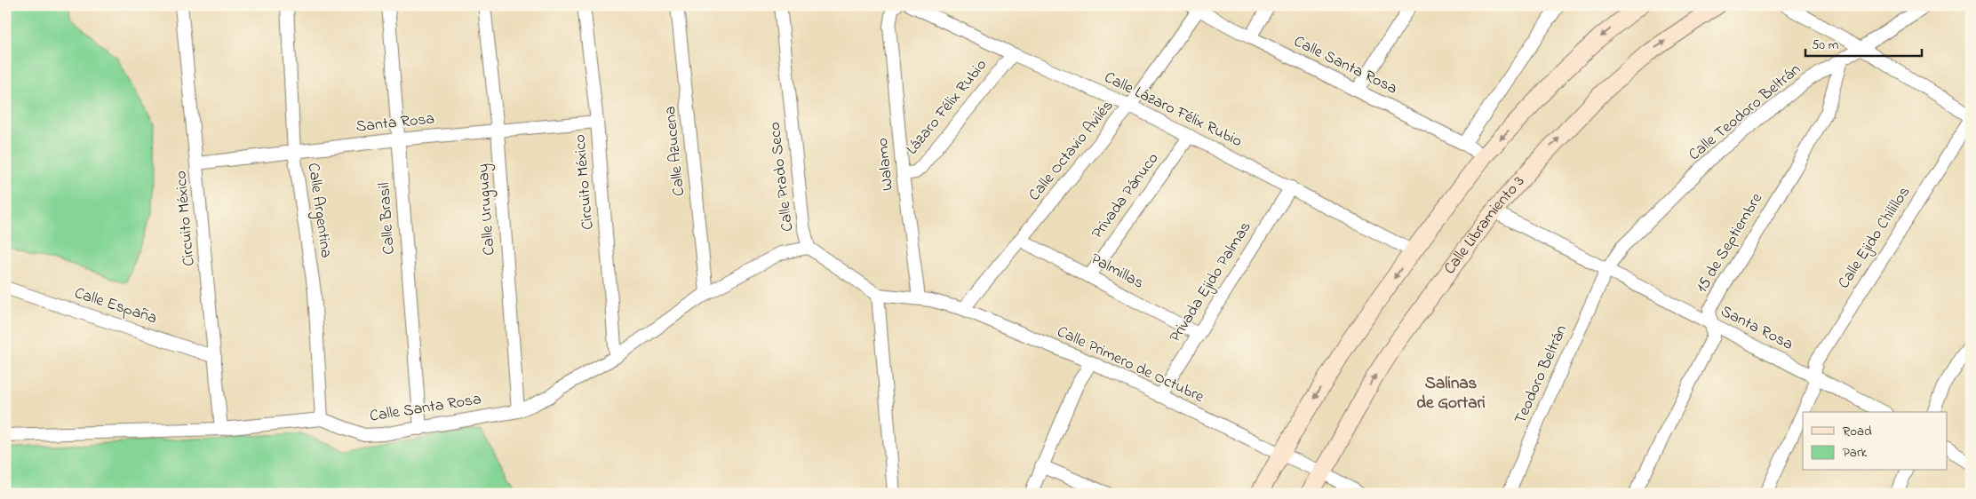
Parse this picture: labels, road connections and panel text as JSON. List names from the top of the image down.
{
  "streets": {
    "street": [
      "Calle Santa Rosa",
      "Lázaro Félix Rubio",
      "Calle Lázaro Félix Rubio",
      "Calle Teodoro Beltrán",
      "Santa Rosa",
      "Calle Azucena",
      "Calle Octavio Avilés",
      "Walamo",
      "Calle Prado Seco",
      "Circuito México",
      "Privada Pánuco",
      "Calle Uruguay",
      "Calle Argentina",
      "Calle Brasil",
      "Calle Libramiento 3",
      "Calle Ejido Chilillos",
      "15 de Septiembre",
      "Palmillas",
      "Privada Ejido Palmas",
      "Calle España",
      "Calle Primero de Octubre",
      "Teodoro Beltrán"
    ]
  },
  "crossings": [
    ["Calle Santa Rosa", "Calle Azucena"],
    ["Calle Santa Rosa", "Calle Octavio Avilés"],
    ["Calle Santa Rosa", "Calle Prado Seco"],
    ["Calle Santa Rosa", "Circuito México"],
    ["Calle Santa Rosa", "Calle Uruguay"],
    ["Calle Santa Rosa", "Calle Argentina"],
    ["Calle Santa Rosa", "Calle Brasil"],
    ["Lázaro Félix Rubio", "Calle Lázaro Félix Rubio"],
    ["Lázaro Félix Rubio", "Walamo"],
    ["Calle Lázaro Félix Rubio", "Calle Octavio Avilés"],
    ["Calle Lázaro Félix Rubio", "Privada Pánuco"],
    ["Calle Lázaro Félix Rubio", "Privada Ejido Palmas"],
    ["Calle Teodoro Beltrán", "Santa Rosa"],
    ["Calle Teodoro Beltrán", "15 de Septiembre"],
    ["Calle Teodoro Beltrán", "Teodoro Beltrán"],
    ["Santa Rosa", "Circuito México"],
    ["Santa Rosa", "Calle Uruguay"],
    ["Santa Rosa", "Calle Argentina"],
    ["Santa Rosa", "Calle Brasil"],
    ["Santa Rosa", "Calle Libramiento 3"],
    ["Santa Rosa", "Calle Ejido Chilillos"],
    ["Santa Rosa", "15 de Septiembre"],
    ["Santa Rosa", "Teodoro Beltrán"],
    ["Calle Octavio Avilés", "Palmillas"],
    ["Calle Octavio Avilés", "Calle Primero de Octubre"],
    ["Walamo", "Calle Primero de Octubre"],
    ["Calle Prado Seco", "Calle Primero de Octubre"],
    ["Circuito México", "Calle España"],
    ["Privada Pánuco", "Palmillas"],
    ["Calle Libramiento 3", "Calle Primero de Octubre"],
    ["Palmillas", "Privada Ejido Palmas"],
    ["Privada Ejido Palmas", "Calle Primero de Octubre"]
  ],
  "districts": ["Salinas de Gortari"],
  "legend": ["Road", "Park"],
  "scale_bar": "50 m"
}
